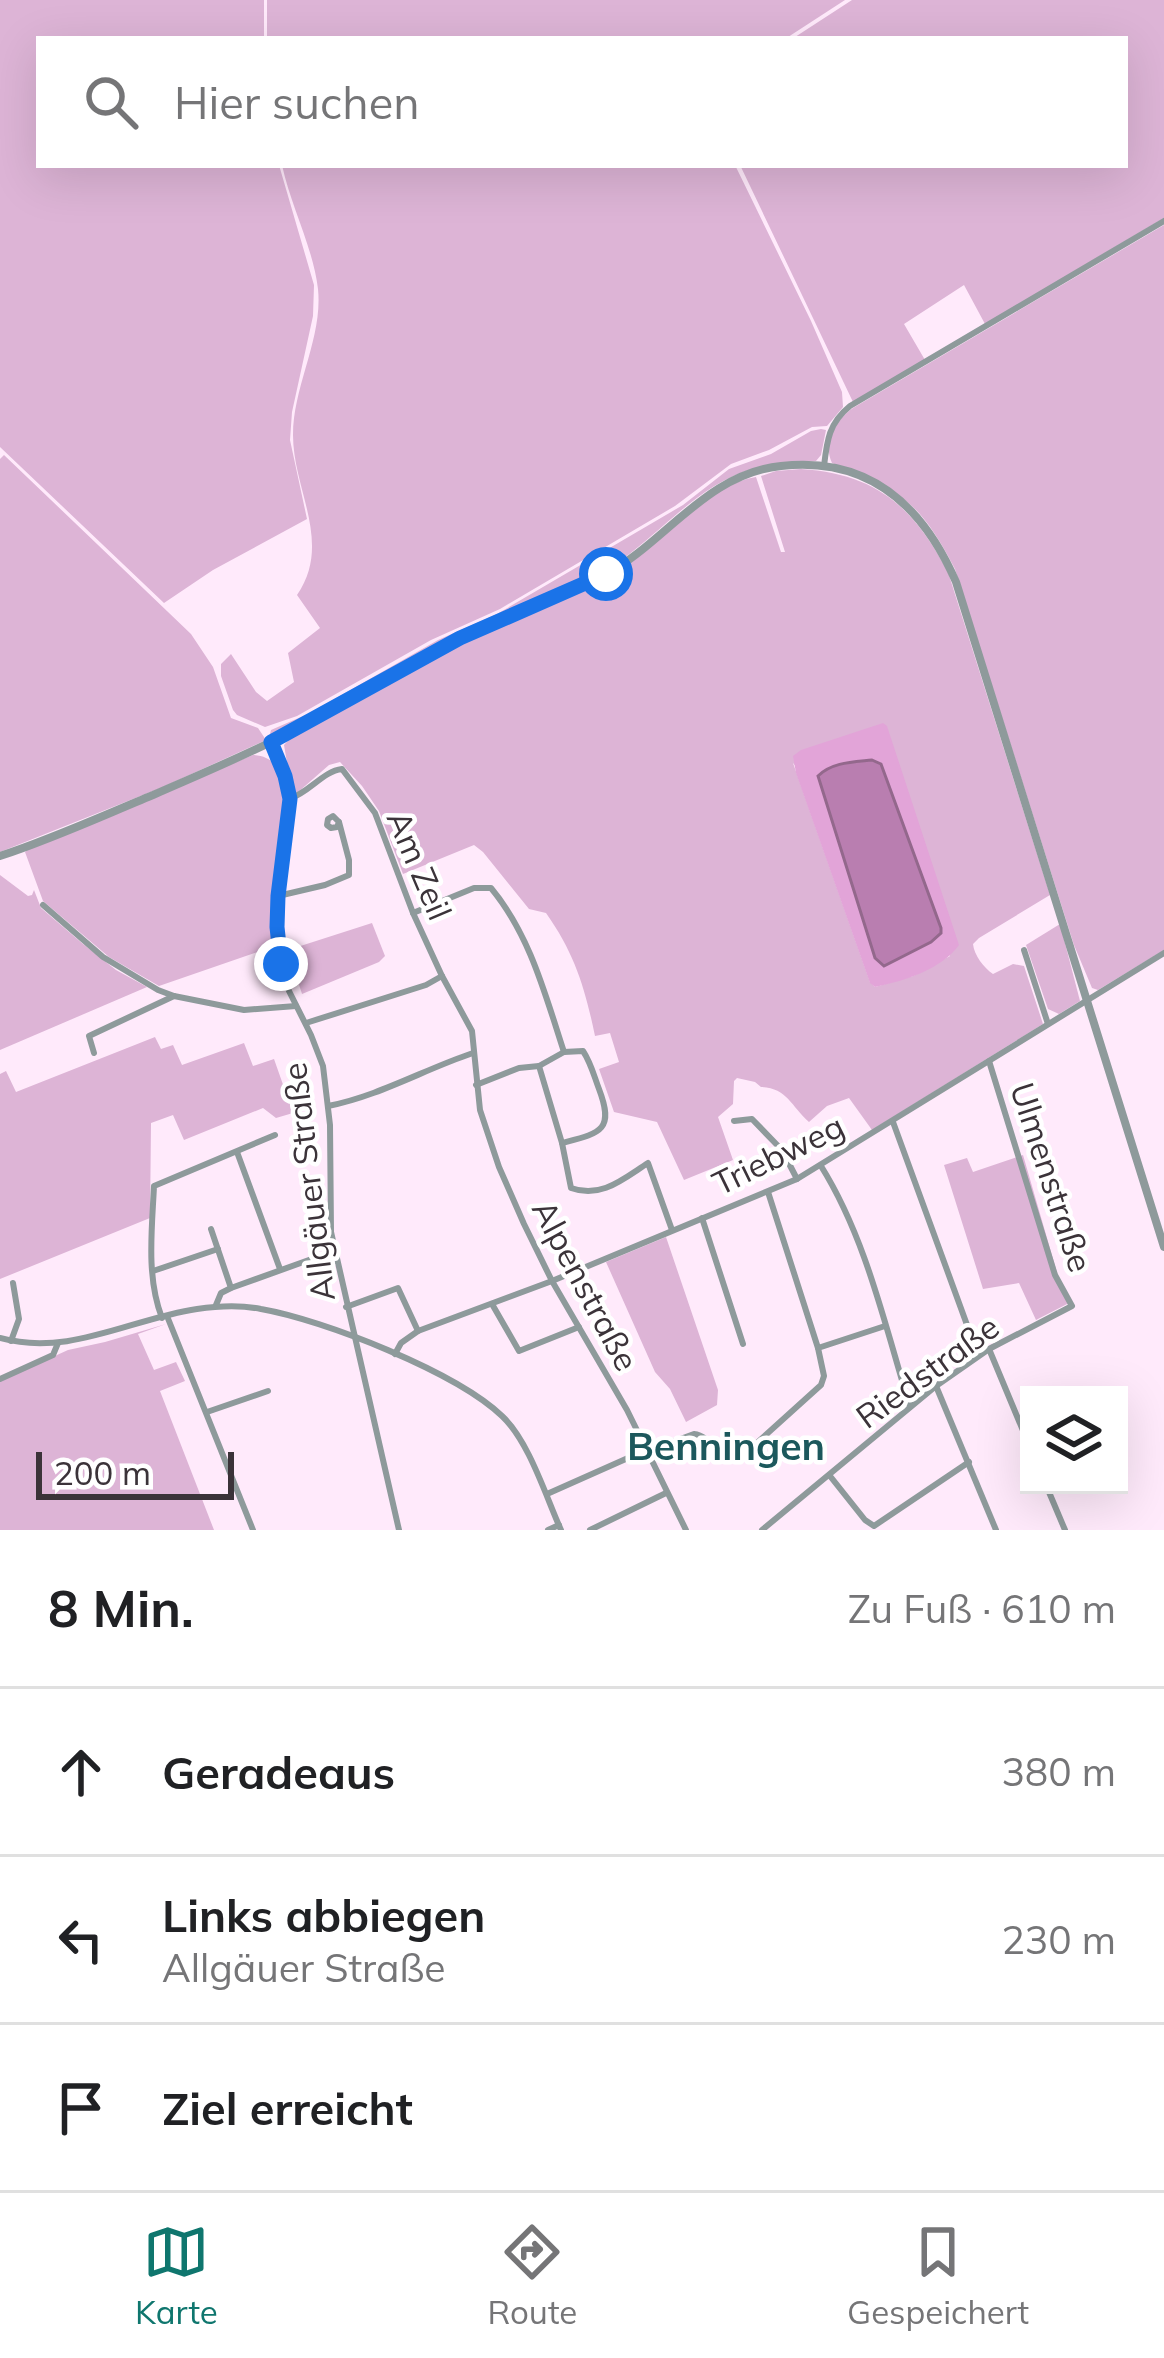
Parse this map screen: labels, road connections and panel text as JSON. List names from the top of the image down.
{
  "streets": {
    "street": [
      "Am Zeil",
      "Triebweg",
      "Ulmenstraße",
      "Allgäuer Straße",
      "Alpenstraße",
      "Riedstraße"
    ]
  },
  "crossings": [
    ["Am Zeil", "Allgäuer Straße"],
    ["Am Zeil", "Alpenstraße"],
    ["Triebweg", "Ulmenstraße"],
    ["Triebweg", "Alpenstraße"],
    ["Ulmenstraße", "Riedstraße"]
  ],
  "districts": ["Benningen"],
  "scale_bar": "200 m",
  "page": {
    "search": "Hier suchen",
    "scale": "200 m",
    "heading": ["8 Min.", "Zu Fuß · 610 m"],
    "list": [
      ["Geradeaus", "380 m"],
      ["Links abbiegen", "Allgäuer Straße", "230 m"],
      "Ziel erreicht"
    ],
    "nav": ["Karte", "Route", "Gespeichert"]
  }
}
